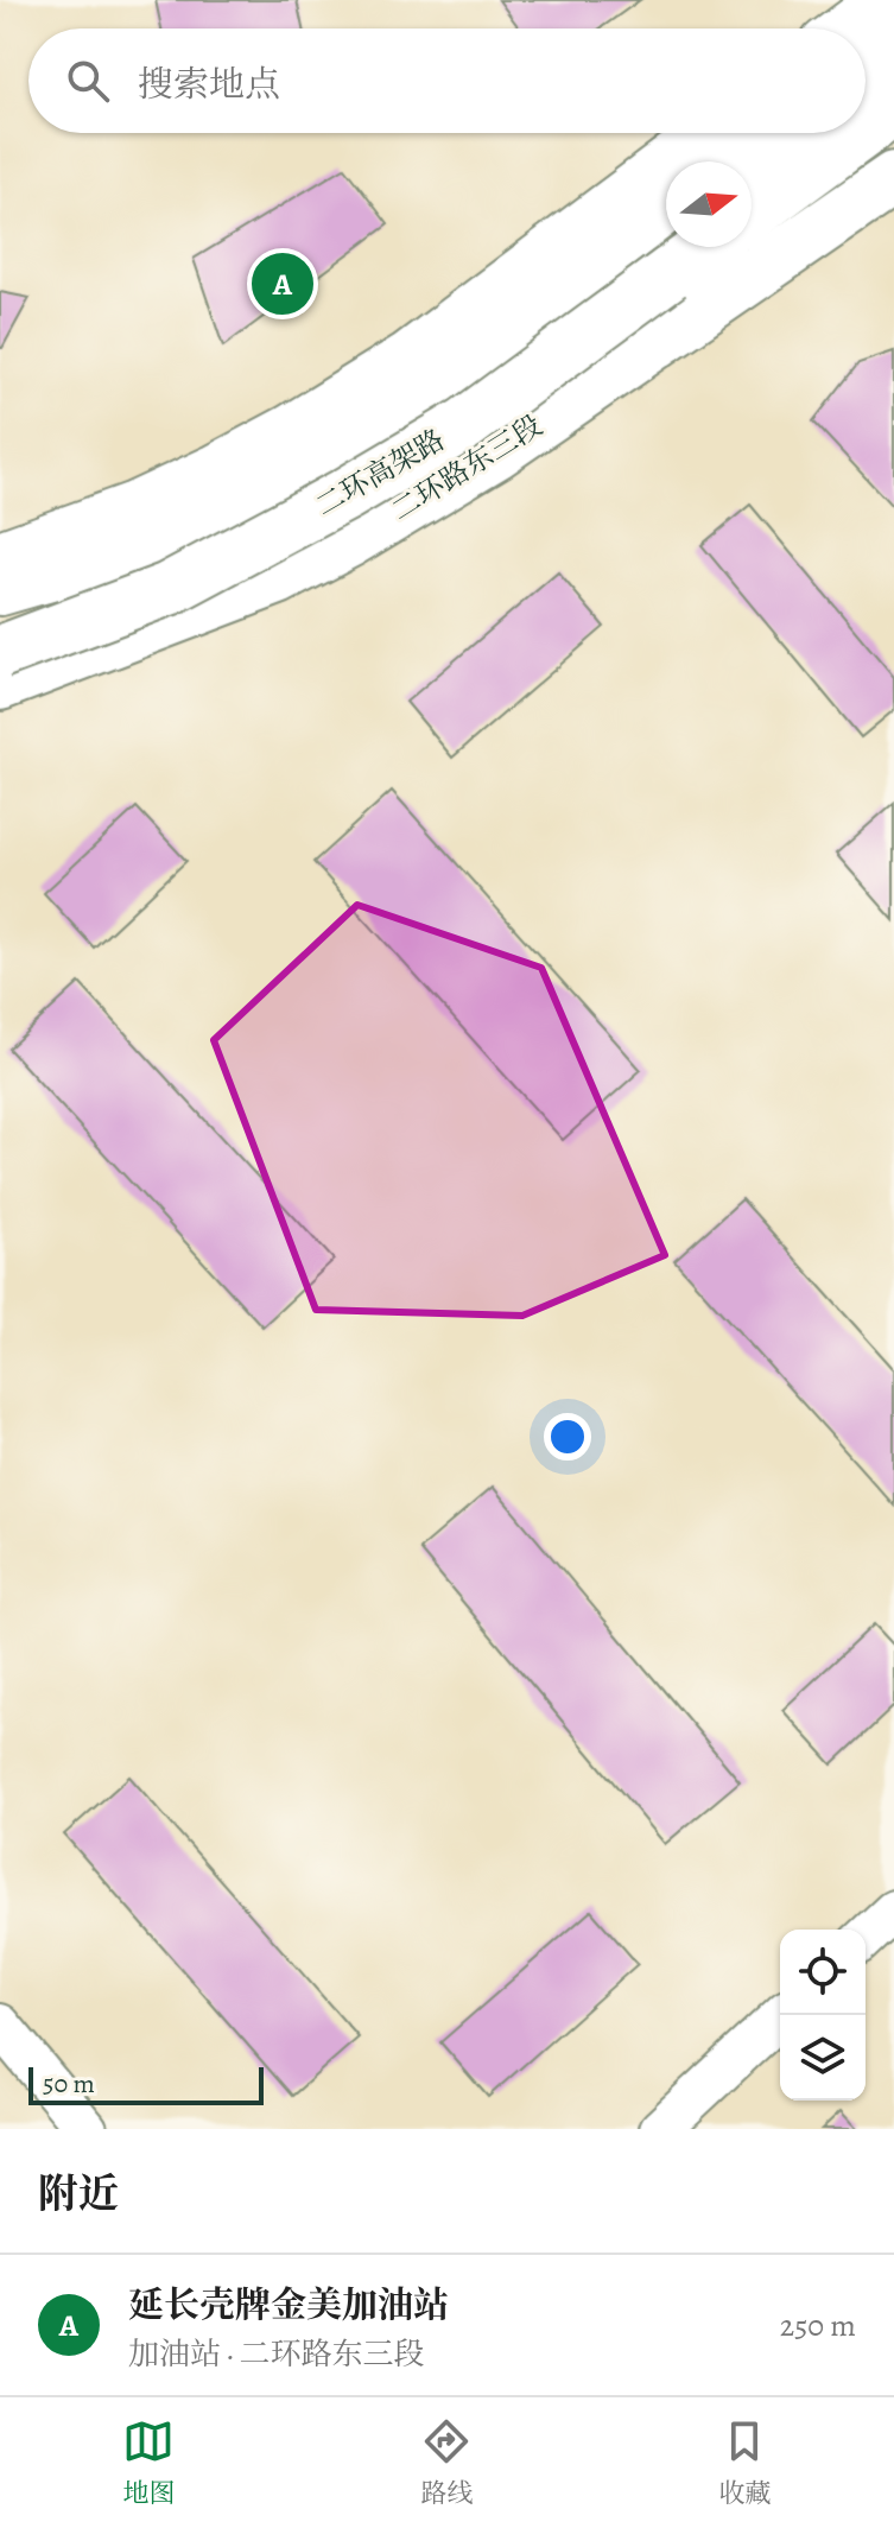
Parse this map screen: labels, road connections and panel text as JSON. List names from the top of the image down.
{
  "streets": {
    "main road": ["二环路东三段", "二环高架路"]
  },
  "scale_bar": "50 m",
  "north": "right",
  "page": {
    "search": "搜索地点",
    "pins": "A",
    "scale": "50 m",
    "heading": "附近",
    "list": [
      {
        "mark": "A",
        "name": "延长壳牌金美加油站",
        "note": "加油站 · 二环路东三段",
        "value": "250 m"
      }
    ],
    "nav": ["地图", "路线", "收藏"]
  }
}
